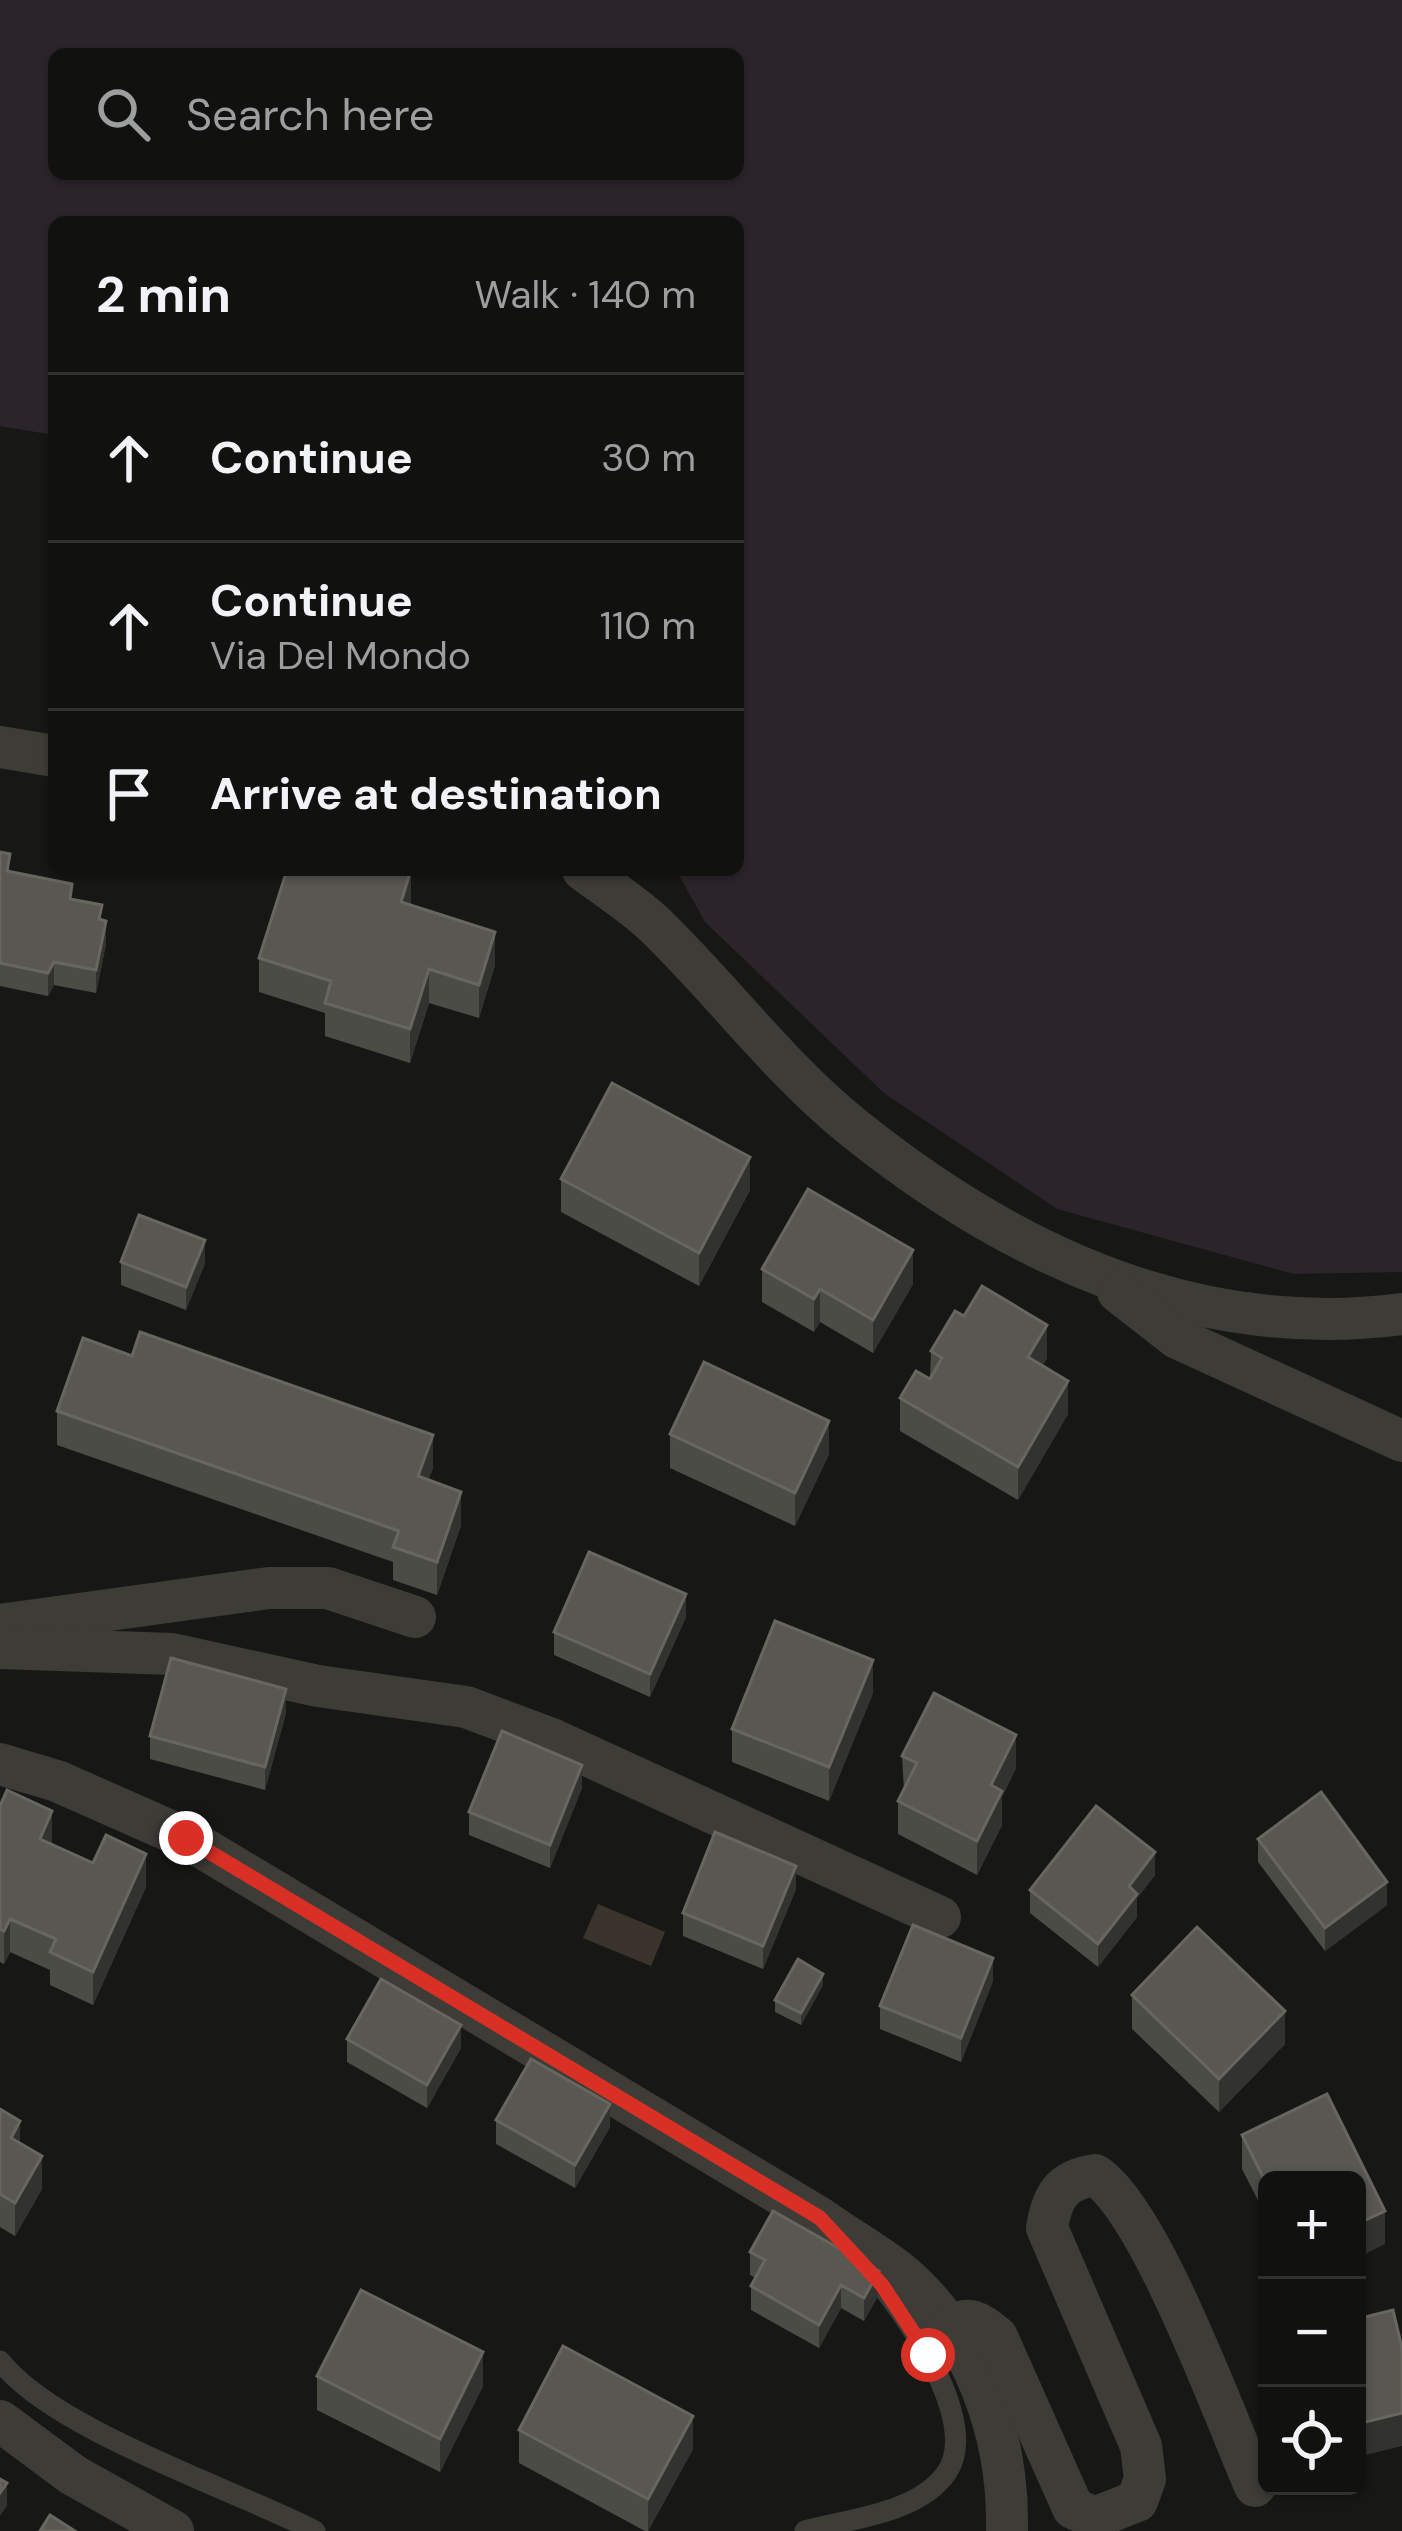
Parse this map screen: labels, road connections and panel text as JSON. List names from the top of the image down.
{
  "page": {
    "search": "Search here",
    "heading": ["2 min", "Walk · 140 m"],
    "list": [
      ["Continue", "30 m"],
      ["Continue", "Via Del Mondo", "110 m"],
      "Arrive at destination"
    ],
    "map_buttons": ["+", "−"]
  }
}
